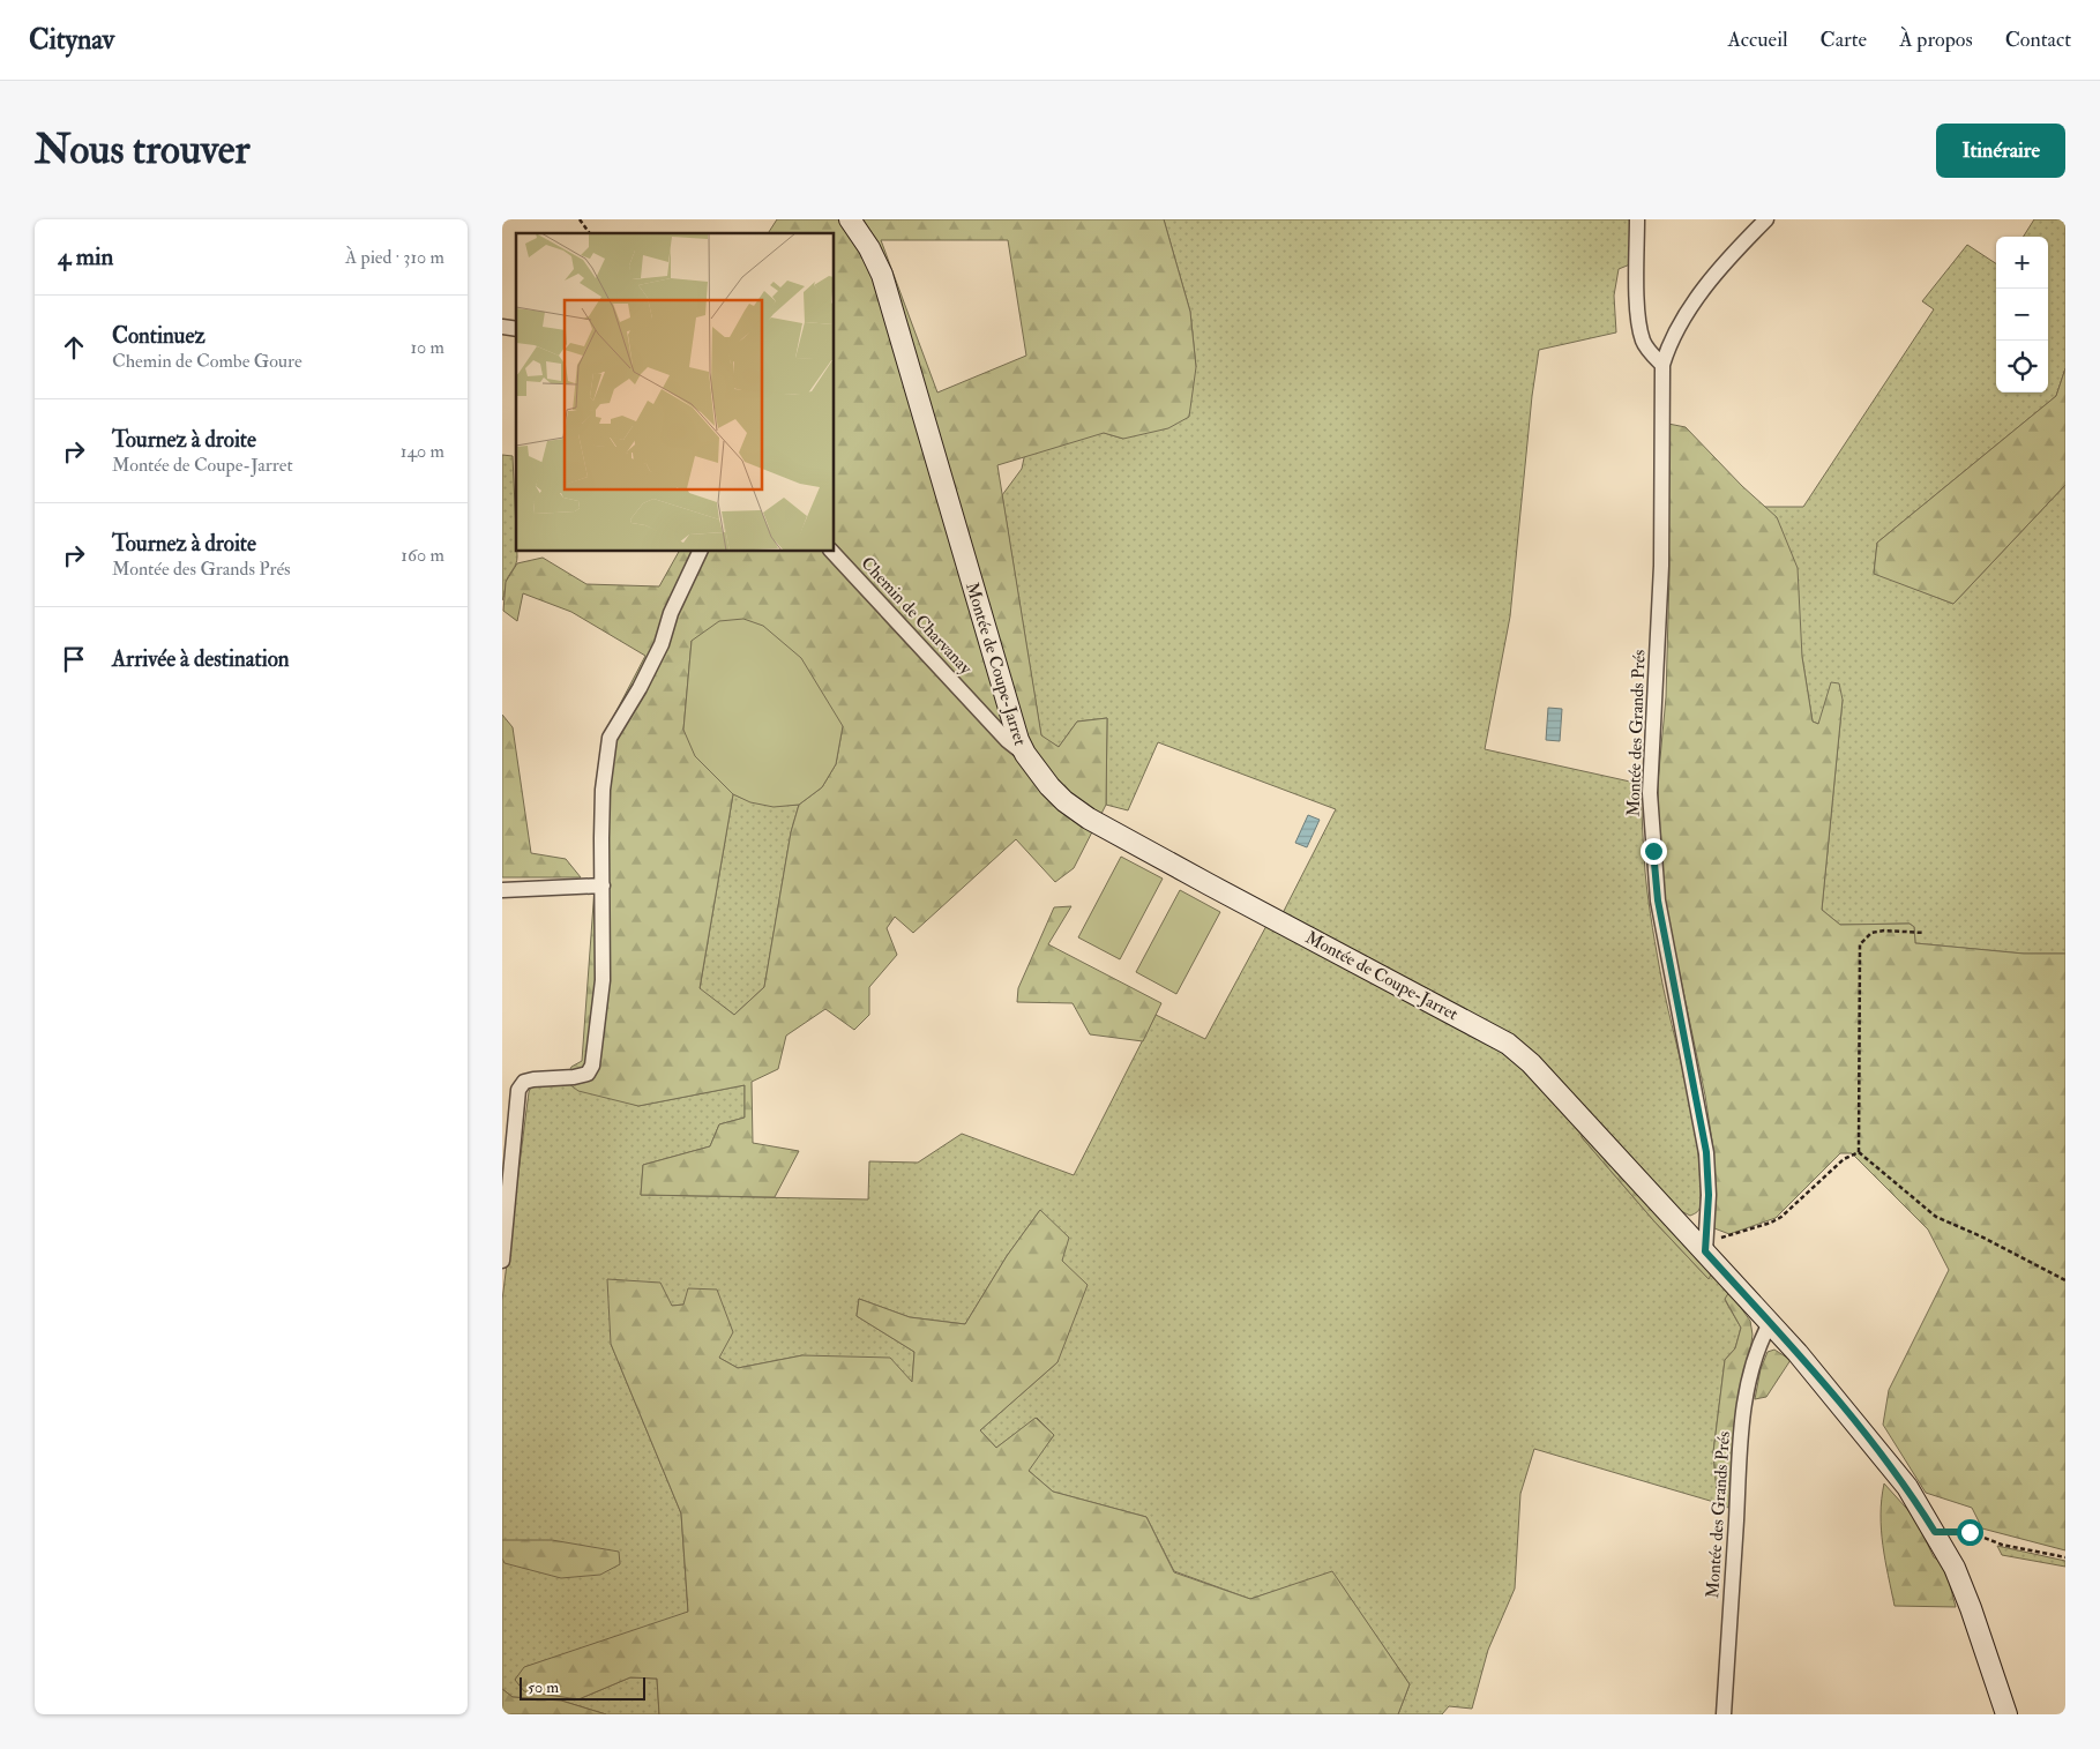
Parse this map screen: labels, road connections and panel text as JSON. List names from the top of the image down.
{
  "streets": {
    "main road": ["Montée de Coupe-Jarret"],
    "street": ["Chemin de Charvanay", "Montée des Grands Prés"]
  },
  "crossings": [
    ["Chemin de Charvanay", "Montée de Coupe-Jarret"],
    ["Montée de Coupe-Jarret", "Montée des Grands Prés"]
  ],
  "scale_bar": "50 m",
  "page": {
    "header": "Citynav",
    "nav": [
      "Accueil",
      "Carte",
      "À propos",
      "Contact"
    ],
    "buttons": "Itinéraire",
    "title": "Nous trouver",
    "heading": ["4 min", "À pied · 310 m"],
    "map_buttons": ["+", "−"],
    "list": [
      ["Continuez", "Chemin de Combe Goure", "10 m"],
      ["Tournez à droite", "Montée de Coupe-Jarret", "140 m"],
      ["Tournez à droite", "Montée des Grands Prés", "160 m"],
      "Arrivée à destination"
    ],
    "scale": "50 m"
  }
}
